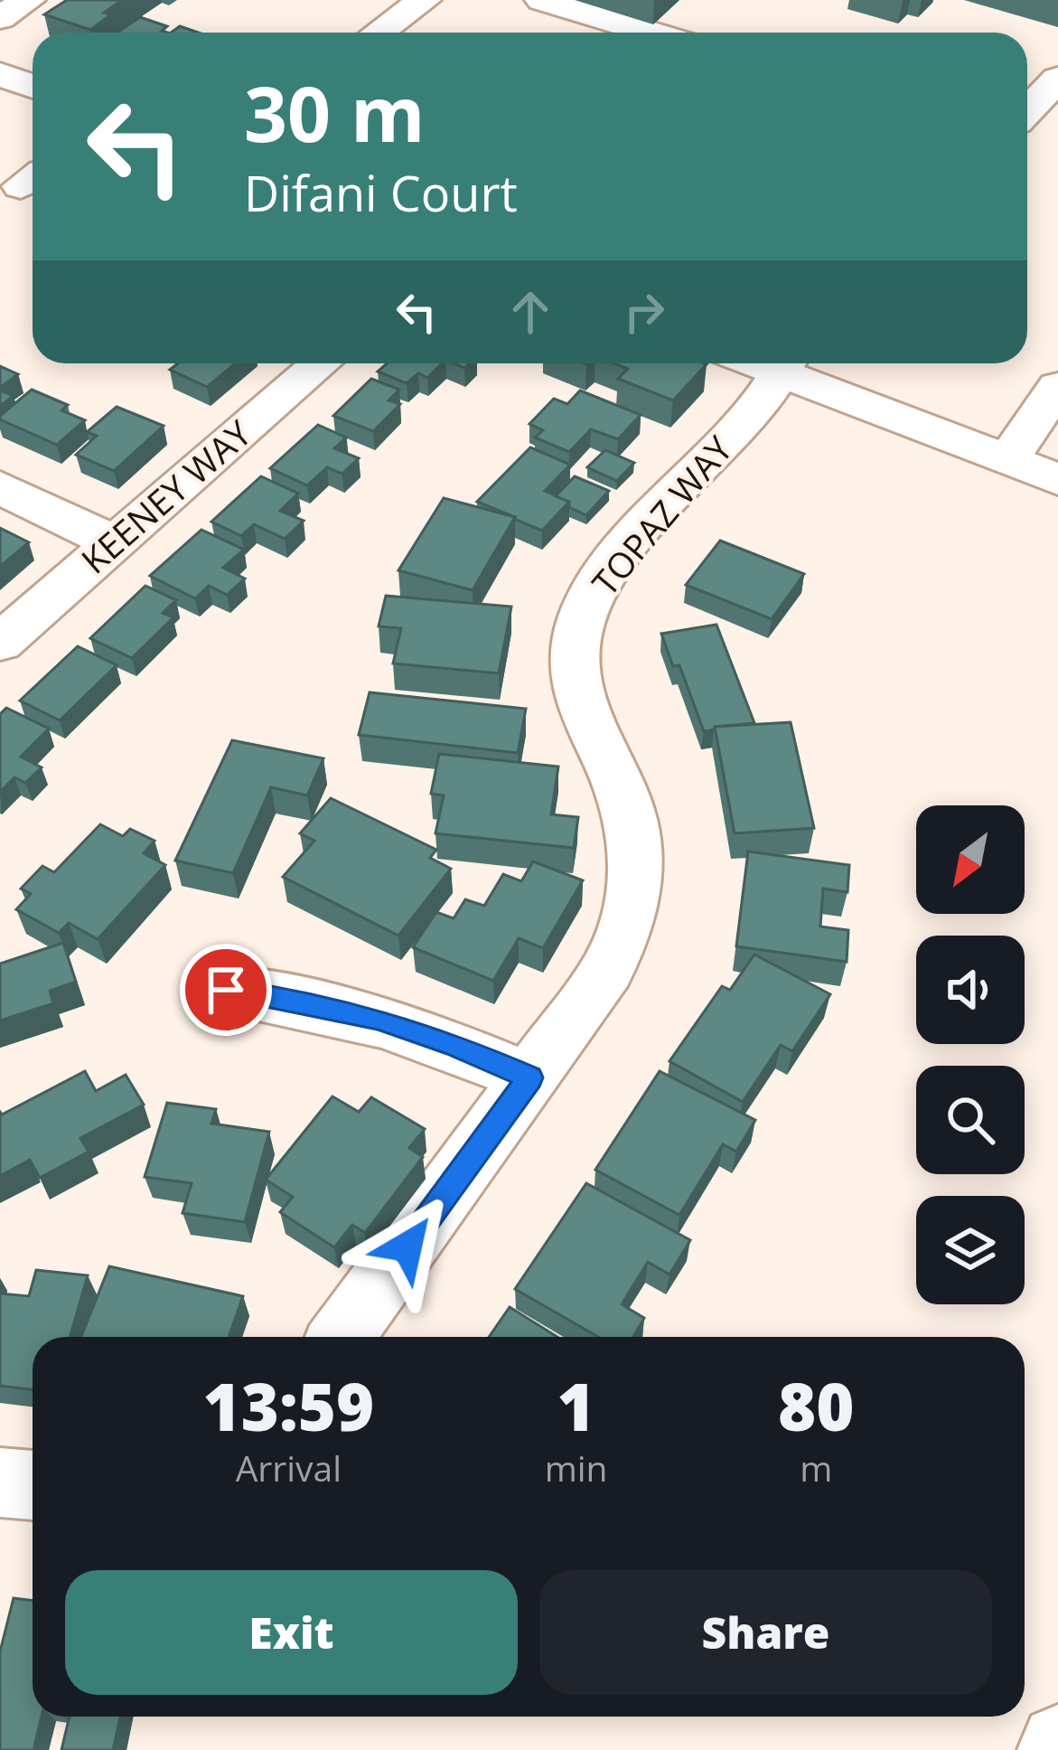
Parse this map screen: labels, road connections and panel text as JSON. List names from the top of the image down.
{
  "streets": {
    "street": ["KEENEY WAY", "TOPAZ WAY"]
  },
  "north": "bottom left",
  "page": {
    "turn": ["30 m", "Difani Court"],
    "eta": [
      "13:59",
      "Arrival",
      "1",
      "min",
      "80",
      "m"
    ],
    "buttons": ["Exit", "Share"]
  }
}
